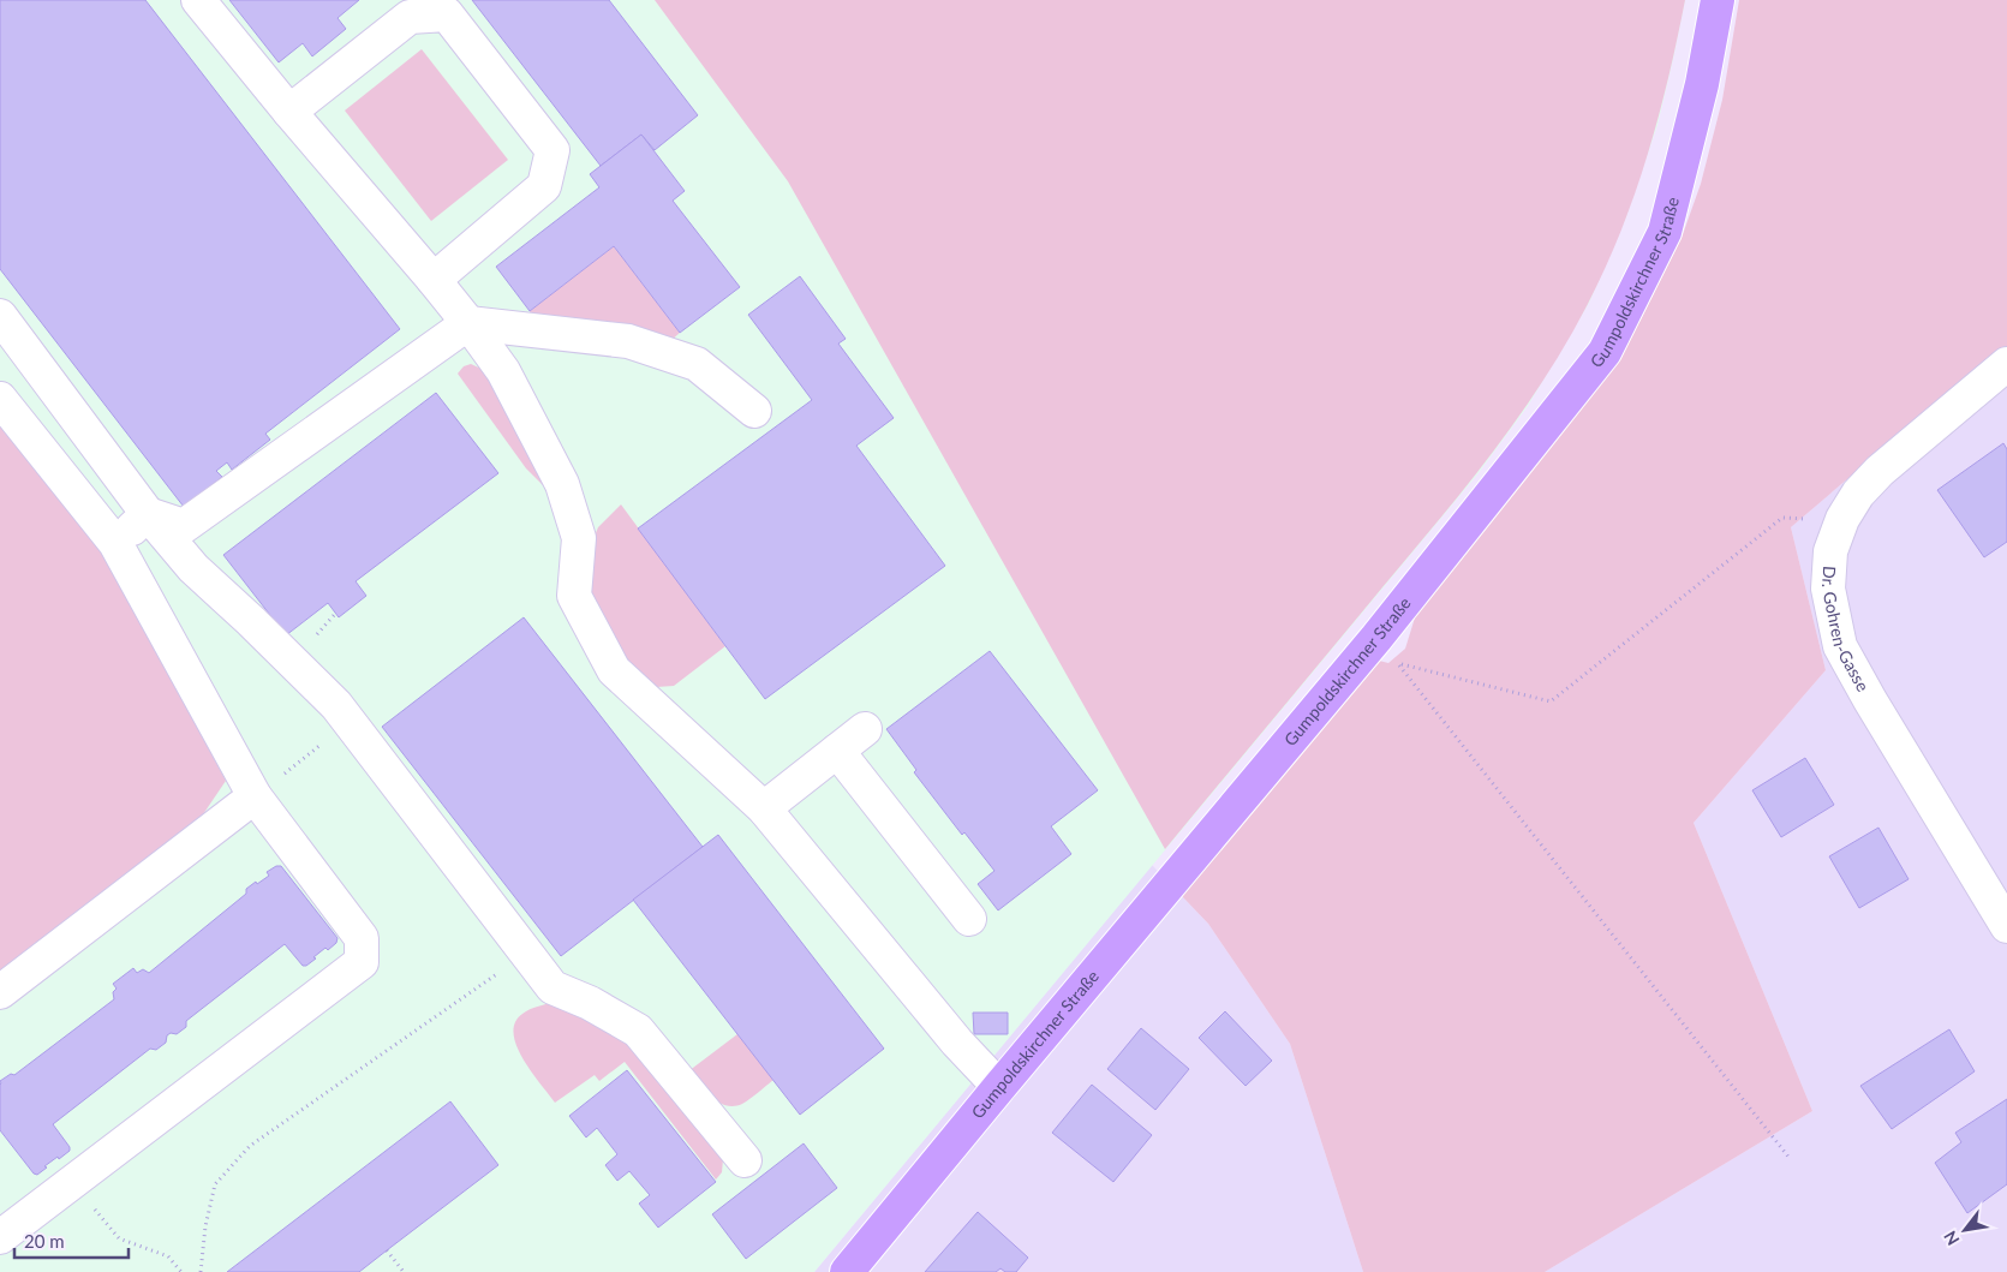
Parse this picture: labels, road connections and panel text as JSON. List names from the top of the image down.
{
  "streets": {
    "main road": ["Gumpoldskirchner Straße"],
    "street": ["Dr. Gohren-Gasse"]
  },
  "scale_bar": "20 m",
  "north": "bottom left"
}
